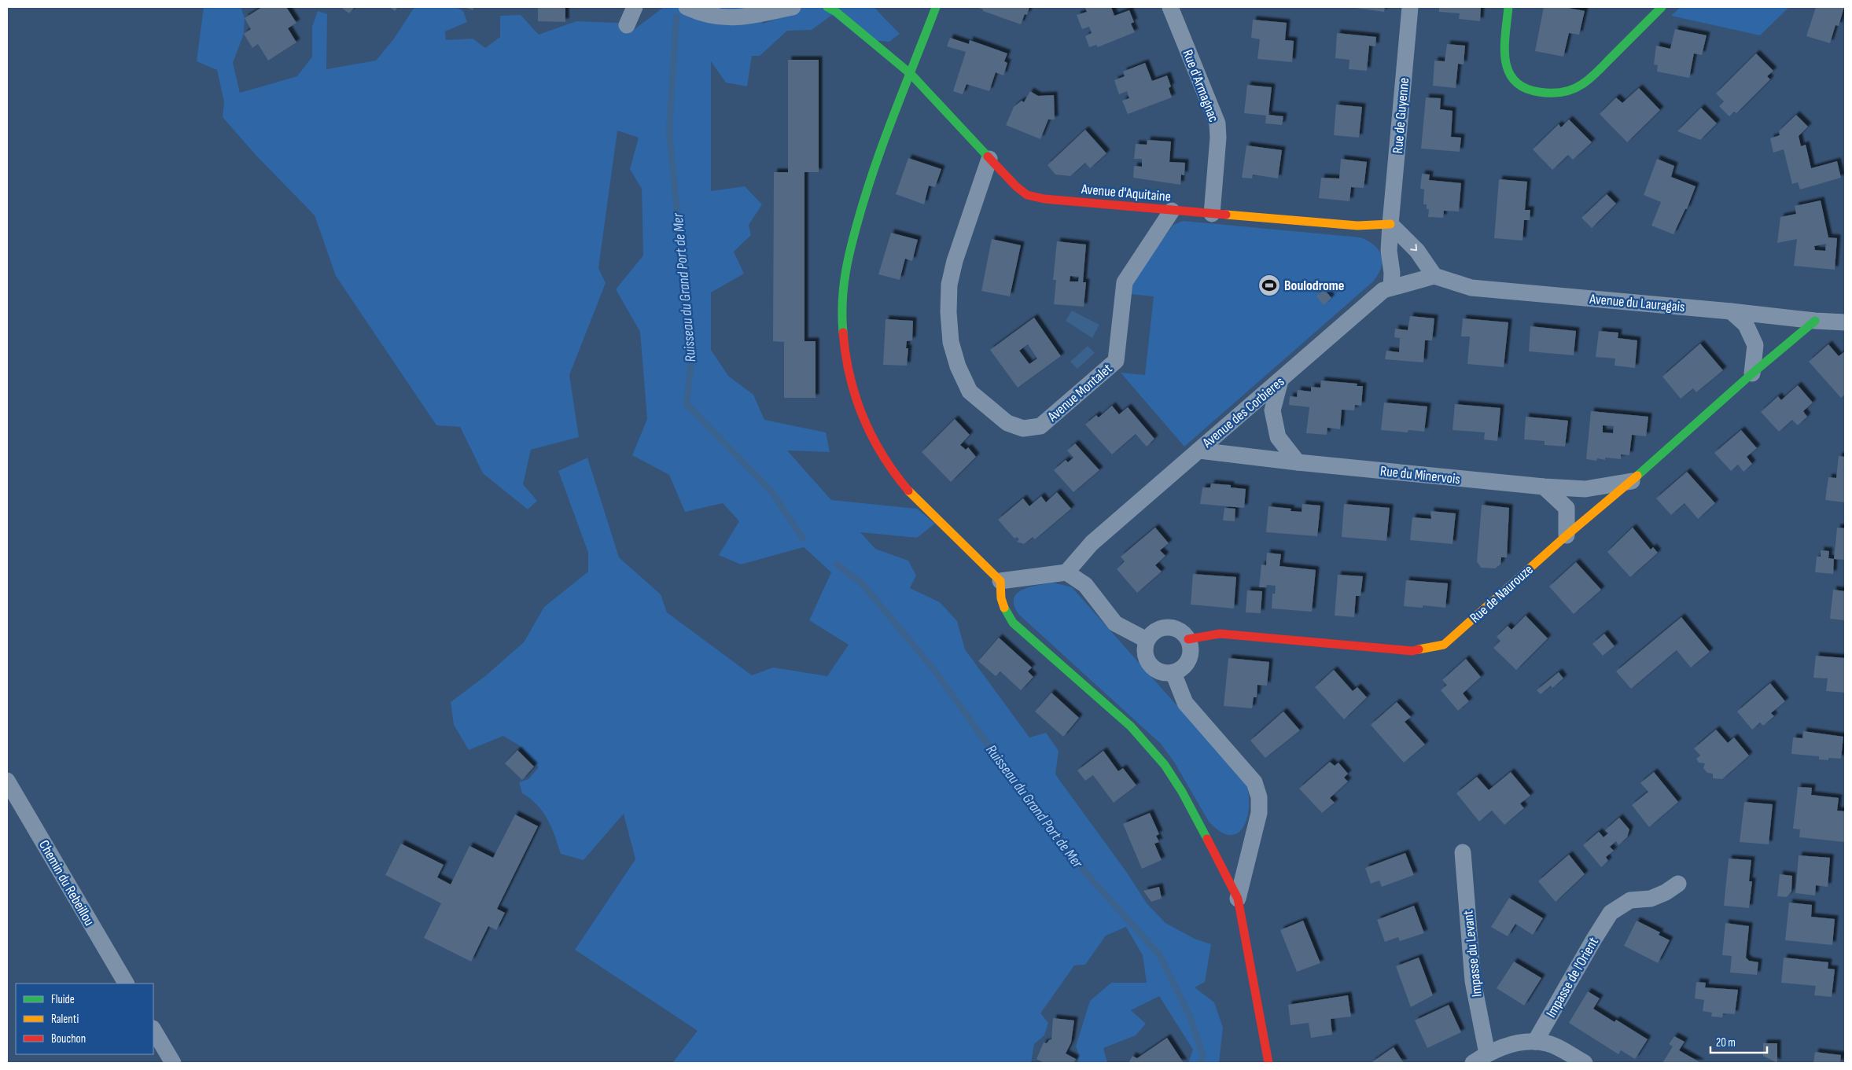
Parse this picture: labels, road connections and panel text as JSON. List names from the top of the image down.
{
  "streets": {
    "street": [
      "Rue d'Armagnac",
      "Rue de Guyenne",
      "Avenue d'Aquitaine",
      "Avenue du Lauragais",
      "Avenue Montalet",
      "Avenue des Corbieres",
      "Rue du Minervois",
      "Rue de Naurouze",
      "Chemin du Rebeillou",
      "Impasse du Levant",
      "Impasse de l'Orient"
    ]
  },
  "crossings": [
    ["Rue d'Armagnac", "Avenue d'Aquitaine"],
    ["Rue de Guyenne", "Avenue d'Aquitaine"],
    ["Rue de Guyenne", "Avenue des Corbieres"],
    ["Avenue d'Aquitaine", "Avenue Montalet"],
    ["Avenue du Lauragais", "Avenue des Corbieres"],
    ["Avenue du Lauragais", "Rue de Naurouze"],
    ["Avenue des Corbieres", "Rue du Minervois"],
    ["Rue du Minervois", "Rue de Naurouze"]
  ],
  "water": ["Ruisseau du Grand Port de Mer"],
  "places": {
    "sports": ["Boulodrome"]
  },
  "legend": ["Fluide", "Ralenti", "Bouchon"],
  "scale_bar": "20 m"
}
